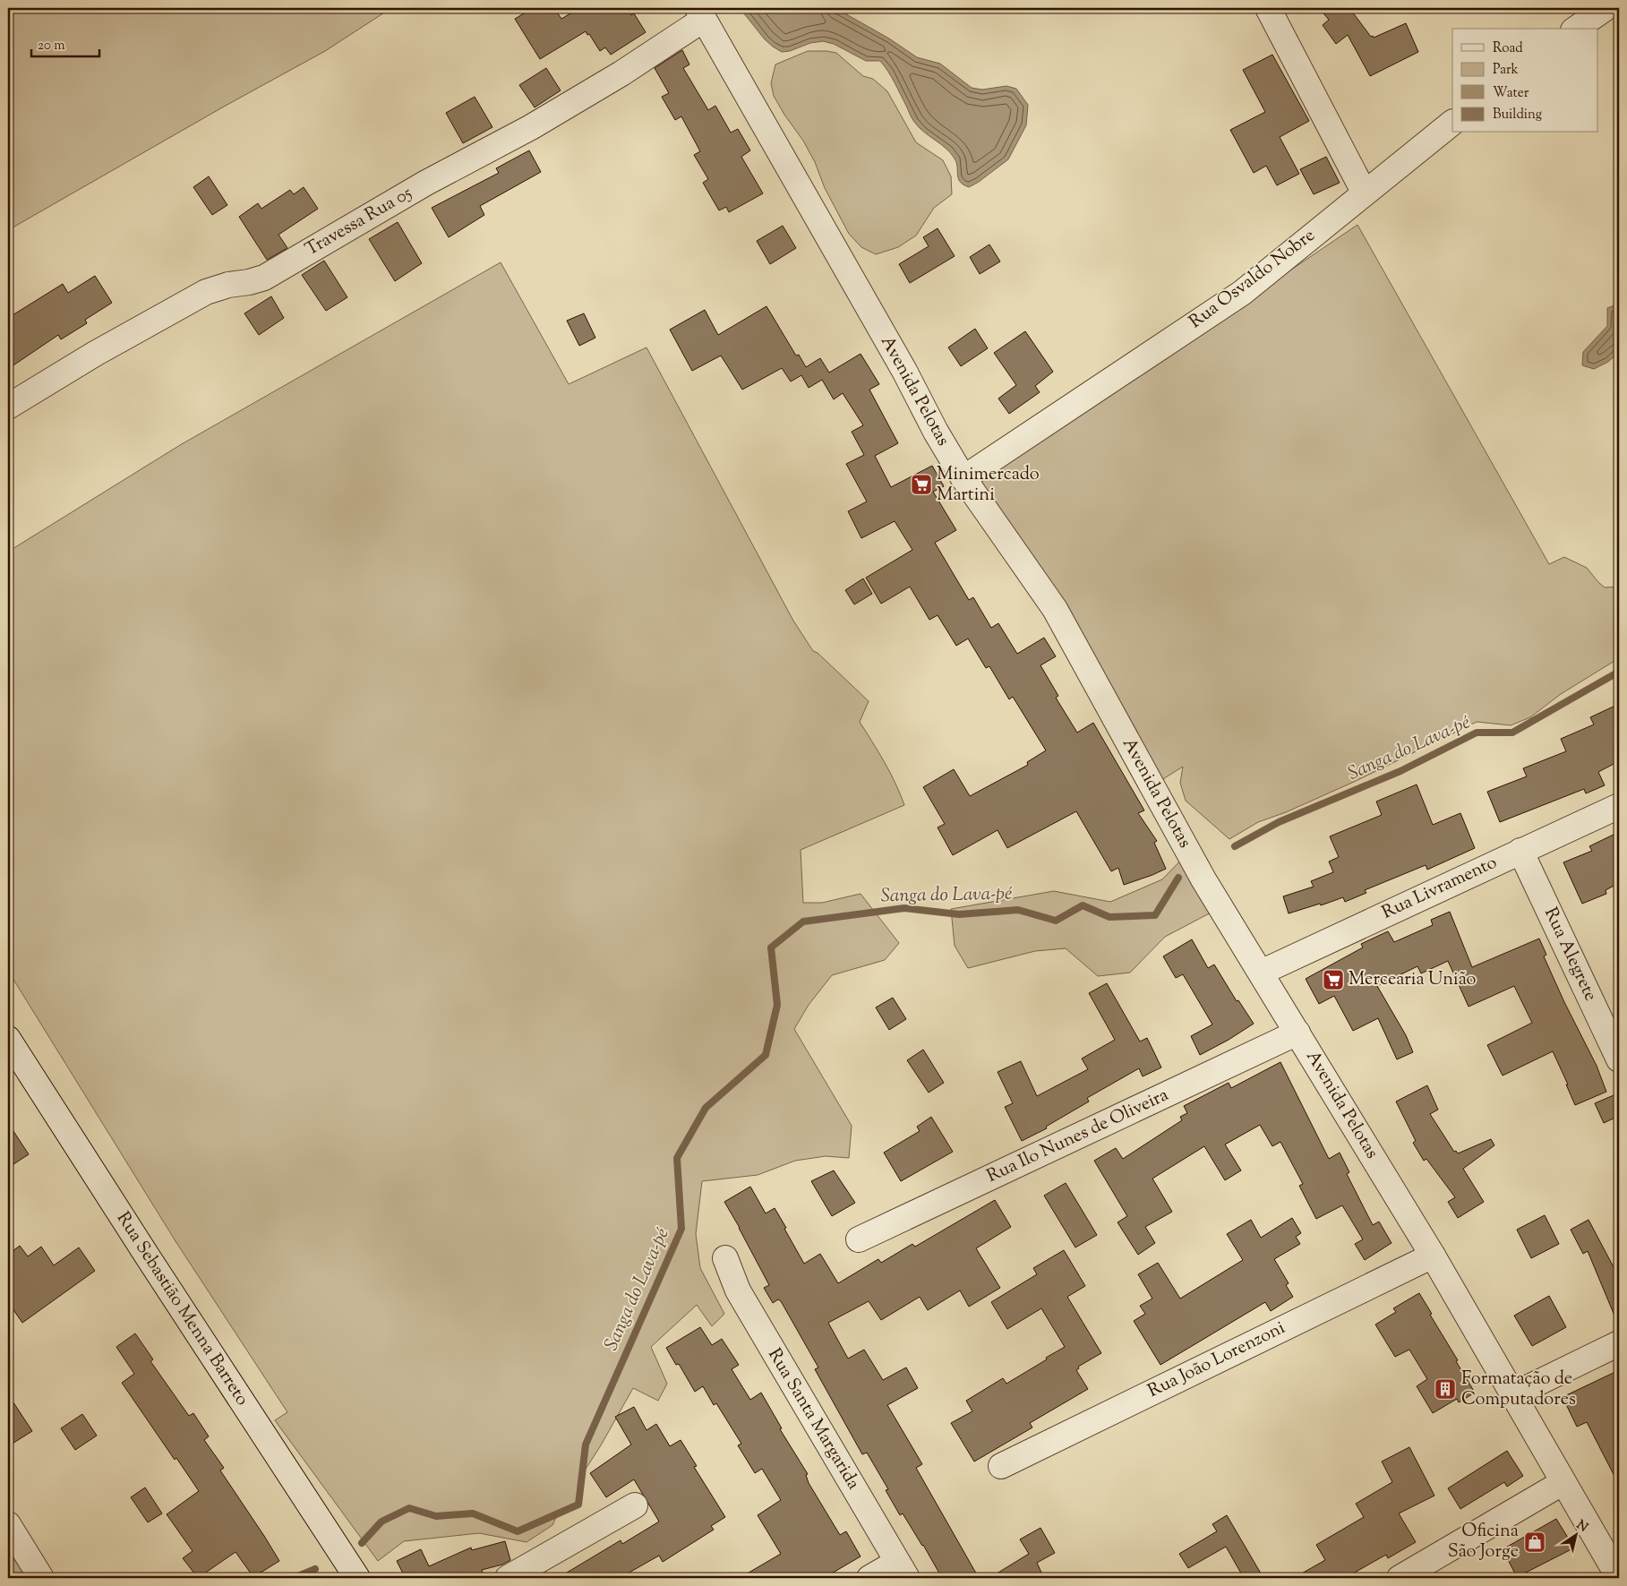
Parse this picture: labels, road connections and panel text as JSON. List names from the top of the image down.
{
  "streets": {
    "street": [
      "Travessa Rua 05",
      "Rua Osvaldo Nobre",
      "Avenida Pelotas",
      "Rua Livramento",
      "Rua Alegrete",
      "Rua Ilo Nunes de Oliveira",
      "Rua Sebastião Menna Barreto",
      "Rua João Lorenzoni",
      "Rua Santa Margarida"
    ]
  },
  "crossings": [
    ["Travessa Rua 05", "Avenida Pelotas"],
    ["Rua Osvaldo Nobre", "Avenida Pelotas"],
    ["Avenida Pelotas", "Rua Livramento"],
    ["Avenida Pelotas", "Rua Ilo Nunes de Oliveira"],
    ["Avenida Pelotas", "Rua João Lorenzoni"],
    ["Rua Livramento", "Rua Alegrete"]
  ],
  "water": ["Sanga do Lava-pé"],
  "places": {
    "supermarket": ["Minimercado Martini", "Mercearia União"],
    "building": ["Formatação de Computadores"],
    "shop": ["Oficina São Jorge"]
  },
  "legend": [
    "Road",
    "Park",
    "Water",
    "Building"
  ],
  "scale_bar": "20 m",
  "north": "top right"
}
